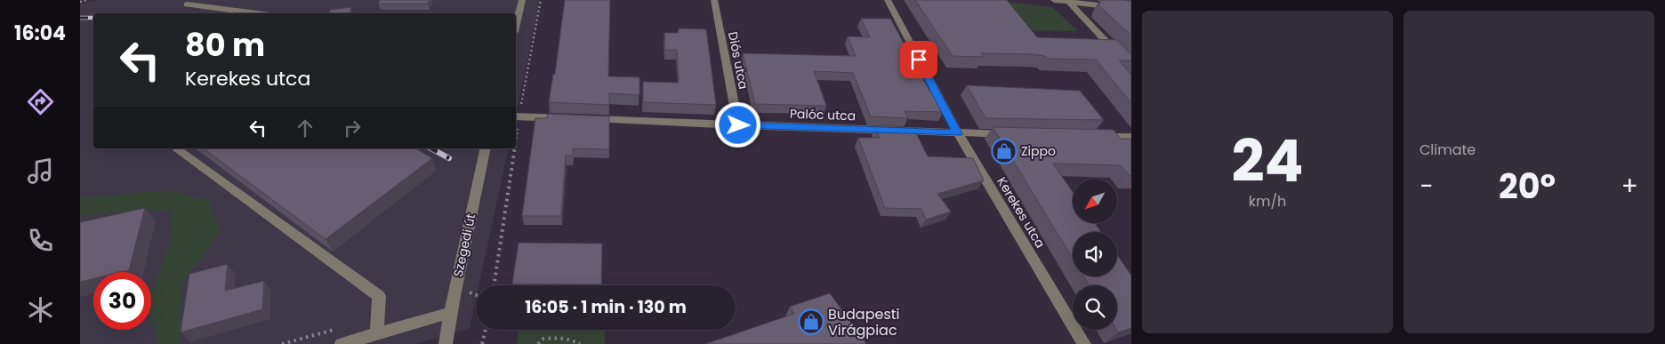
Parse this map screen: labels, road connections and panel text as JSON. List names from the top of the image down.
{
  "streets": {
    "street": [
      "Diós utca",
      "Palóc utca",
      "Kerekes utca",
      "Szegedi út"
    ]
  },
  "crossings": [
    ["Diós utca", "Palóc utca"],
    ["Palóc utca", "Kerekes utca"]
  ],
  "places": {
    "shop": ["Zippo", "Budapesti Virágpiac"]
  },
  "north": "bottom left",
  "page": {
    "tabs": "16:04",
    "tile": [
      ["24", "km/h"],
      "Climate"
    ],
    "turn": ["80 m", "Kerekes utca"],
    "heat": ["−", "20°", "+"],
    "limit": "30",
    "trip": "16:05 · 1 min · 130 m"
  }
}
